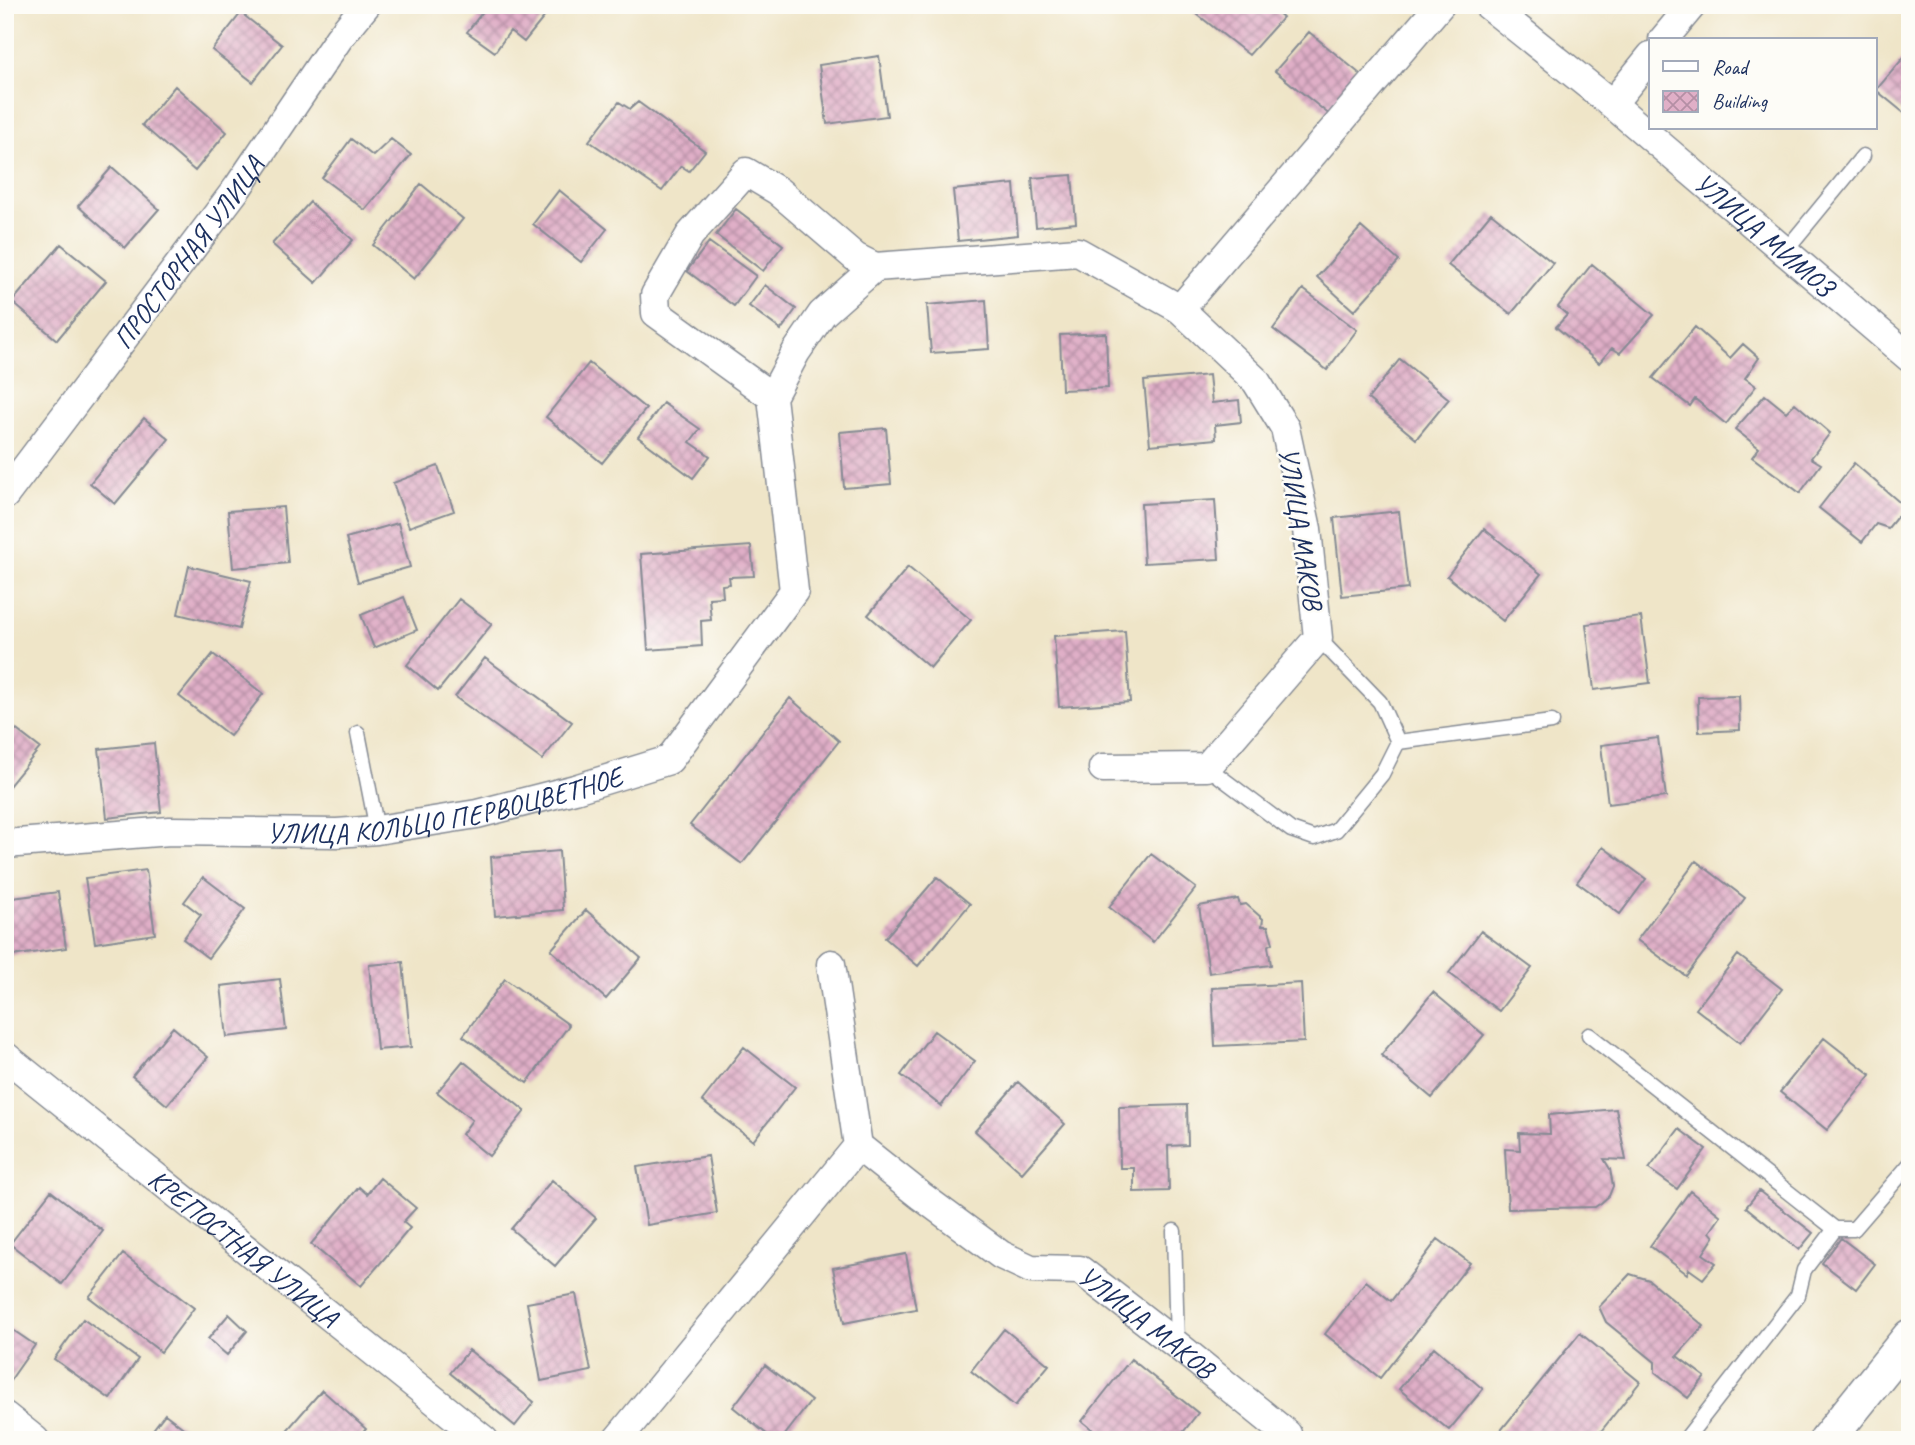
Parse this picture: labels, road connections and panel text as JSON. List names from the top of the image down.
{
  "streets": {
    "street": [
      "УЛИЦА МИМОЗ",
      "ПРОСТОРНАЯ УЛИЦА",
      "УЛИЦА МАКОВ",
      "УЛИЦА КОЛЬЦО ПЕРВОЦВЕТНОЕ",
      "КРЕПОСТНАЯ УЛИЦА"
    ]
  },
  "legend": ["Road", "Building"]
}
